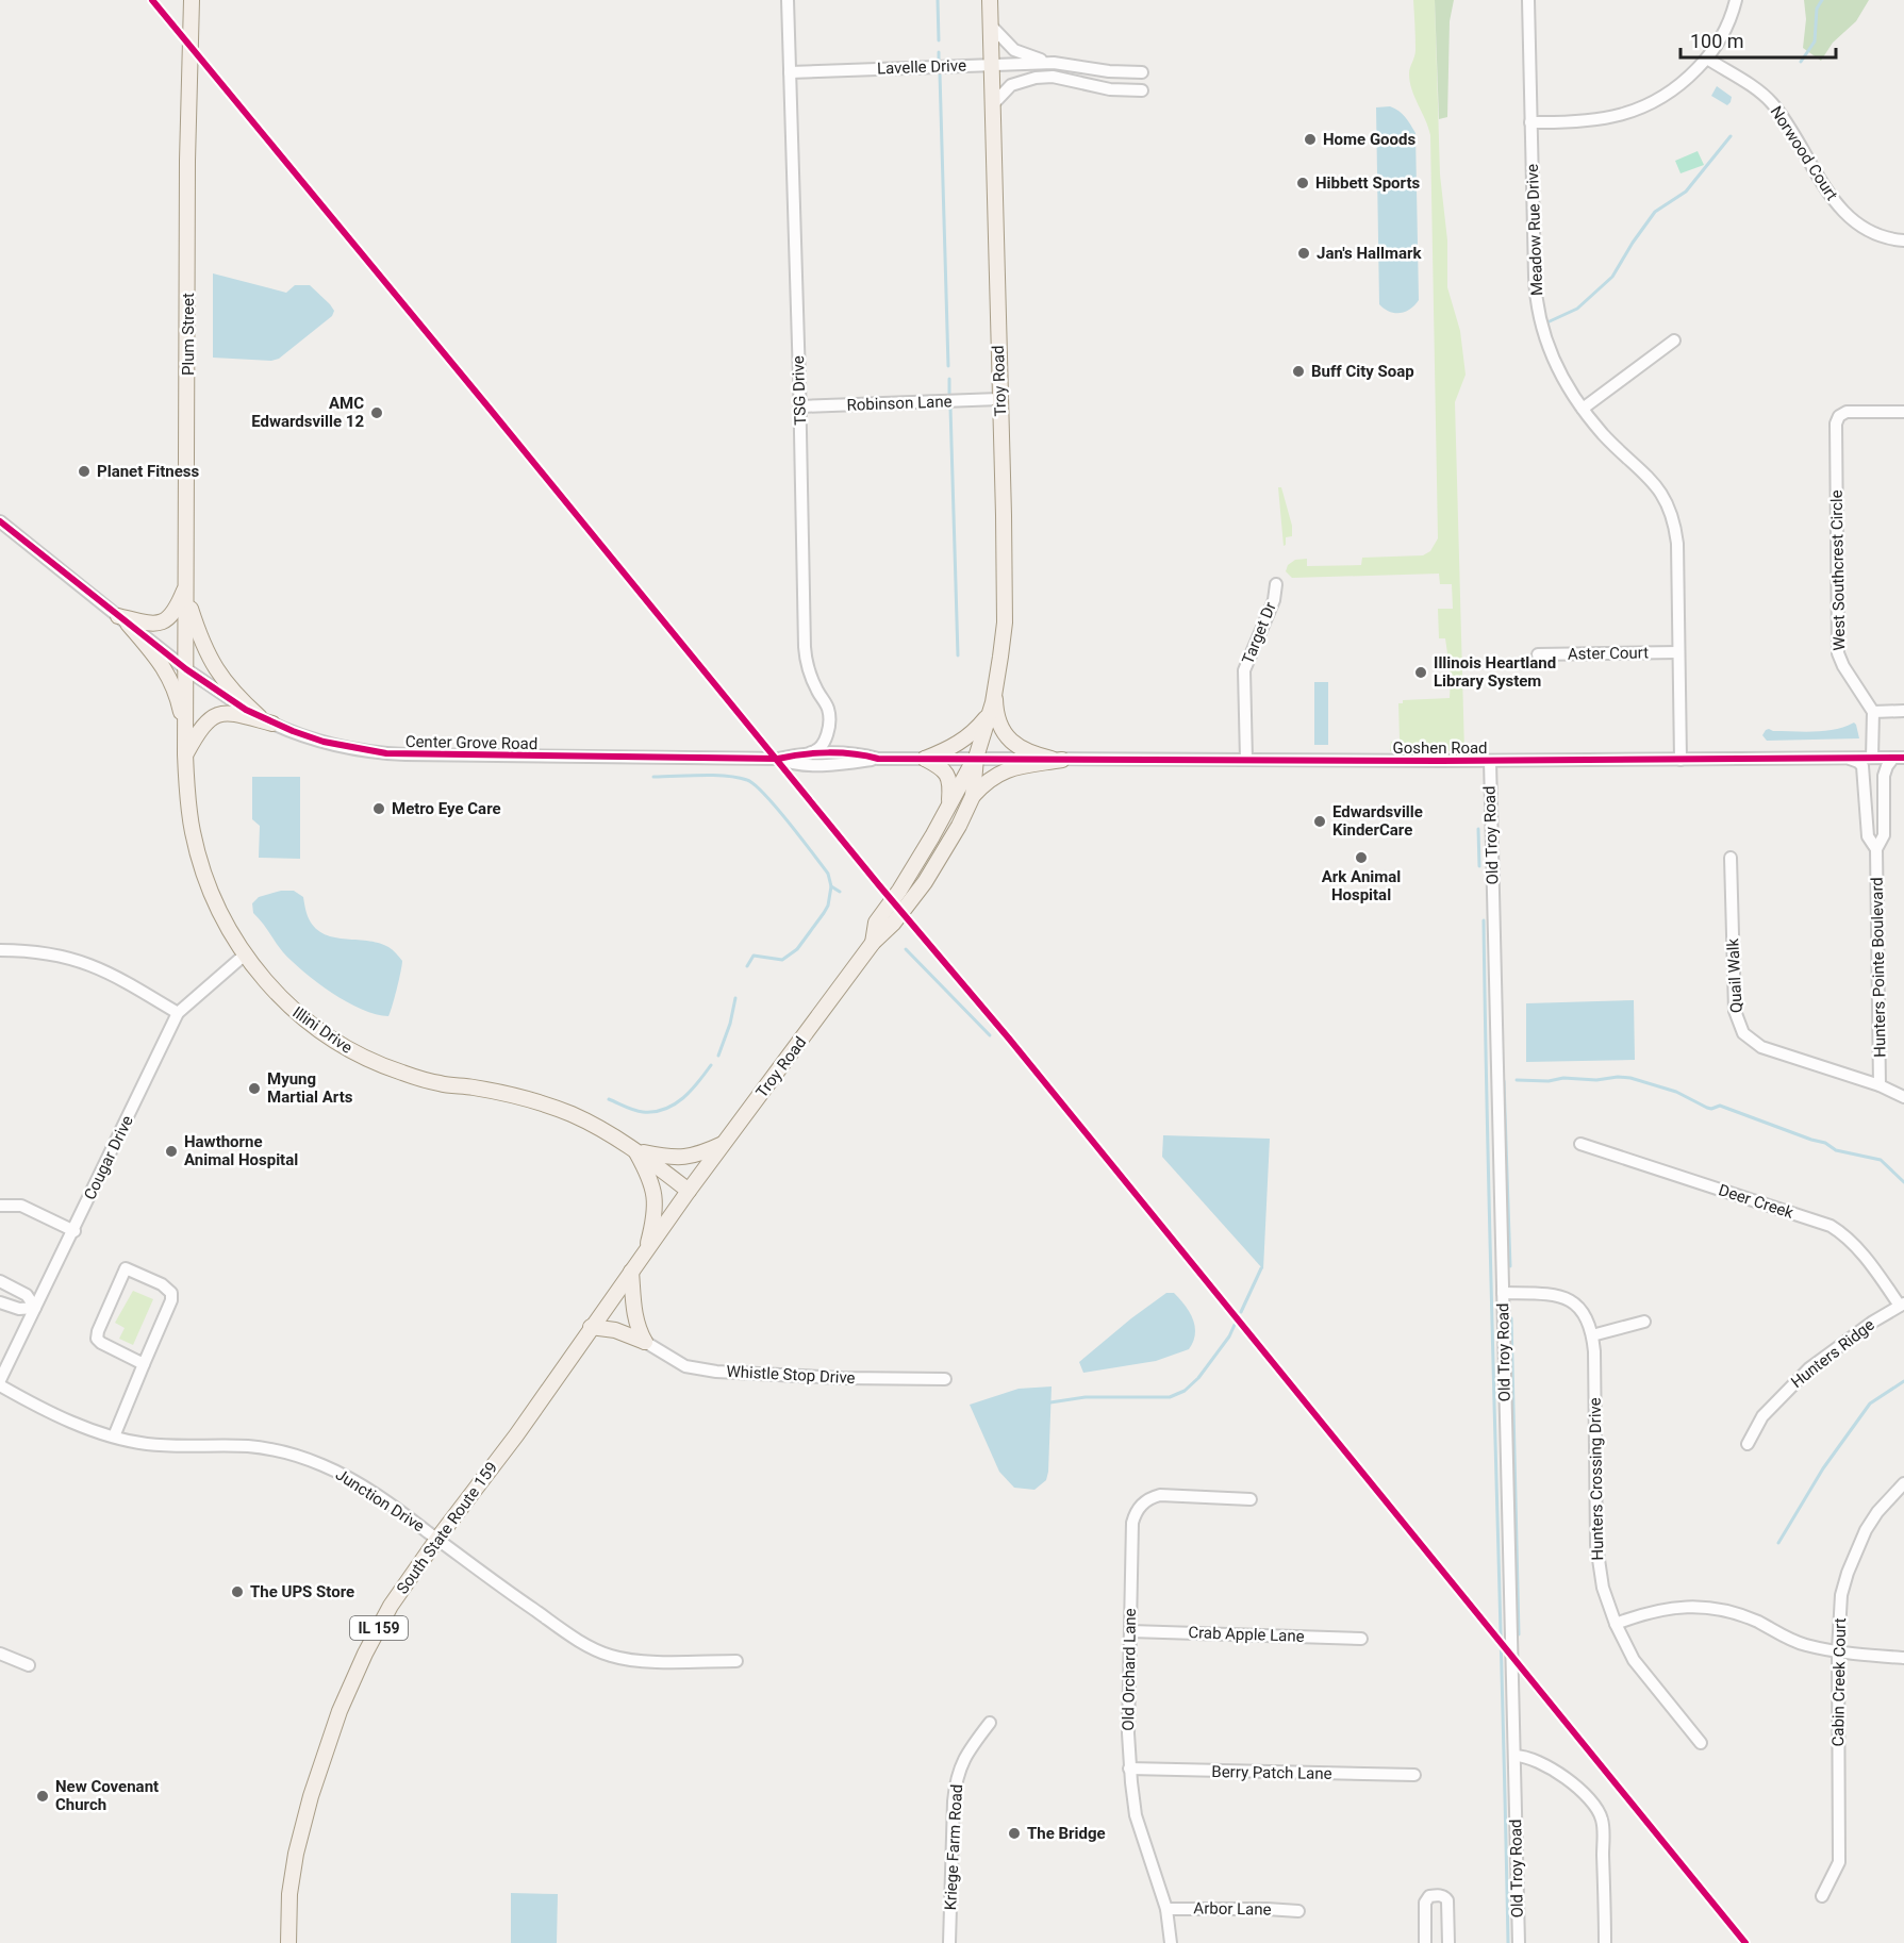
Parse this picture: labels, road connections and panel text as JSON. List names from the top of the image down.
{
  "streets": {
    "main road": [
      "Plum Street",
      "Troy Road",
      "Illini Drive",
      "Whistle Stop Drive",
      "South State Route 159",
      "IL 159"
    ],
    "street": [
      "Lavelle Drive",
      "Norwood Court",
      "Meadow Rue Drive",
      "TSG Drive",
      "Robinson Lane",
      "West Southcrest Circle",
      "Target Dr",
      "Aster Court",
      "Center Grove Road",
      "Goshen Road",
      "Old Troy Road",
      "Hunters Pointe Boulevard",
      "Quail Walk",
      "Cougar Drive",
      "Deer Creek",
      "Hunters Ridge",
      "Hunters Crossing Drive",
      "Junction Drive",
      "Crab Apple Lane",
      "Old Orchard Lane",
      "Cabin Creek Court",
      "Berry Patch Lane",
      "Kriege Farm Road",
      "Arbor Lane"
    ]
  },
  "crossings": [
    ["Lavelle Drive", "Troy Road"],
    ["Lavelle Drive", "TSG Drive"],
    ["Meadow Rue Drive", "Aster Court"],
    ["Meadow Rue Drive", "Goshen Road"],
    ["Plum Street", "Center Grove Road"],
    ["Plum Street", "Illini Drive"],
    ["Troy Road", "Robinson Lane"],
    ["Troy Road", "Center Grove Road"],
    ["Troy Road", "Goshen Road"],
    ["Troy Road", "Illini Drive"],
    ["Troy Road", "South State Route 159"],
    ["TSG Drive", "Robinson Lane"],
    ["TSG Drive", "Center Grove Road"],
    ["Target Dr", "Goshen Road"],
    ["Center Grove Road", "Goshen Road"],
    ["Center Grove Road", "Illini Drive"],
    ["Goshen Road", "Old Troy Road"],
    ["Goshen Road", "Hunters Pointe Boulevard"],
    ["Old Troy Road", "Hunters Crossing Drive"],
    ["Hunters Pointe Boulevard", "Quail Walk"],
    ["Illini Drive", "Cougar Drive"],
    ["Illini Drive", "South State Route 159"],
    ["Deer Creek", "Hunters Ridge"],
    ["Whistle Stop Drive", "South State Route 159"],
    ["Junction Drive", "South State Route 159"],
    ["Crab Apple Lane", "Old Orchard Lane"],
    ["Old Orchard Lane", "Berry Patch Lane"],
    ["Old Orchard Lane", "Arbor Lane"]
  ],
  "places": [
    "Home Goods",
    "Hibbett Sports",
    "Jan's Hallmark",
    "Buff City Soap",
    "AMC Edwardsville 12",
    "Planet Fitness",
    "Illinois Heartland Library System",
    "Metro Eye Care",
    "Edwardsville KinderCare",
    "Ark Animal Hospital",
    "Myung Martial Arts",
    "Hawthorne Animal Hospital",
    "The UPS Store",
    "New Covenant Church",
    "The Bridge"
  ],
  "scale_bar": "100 m"
}
